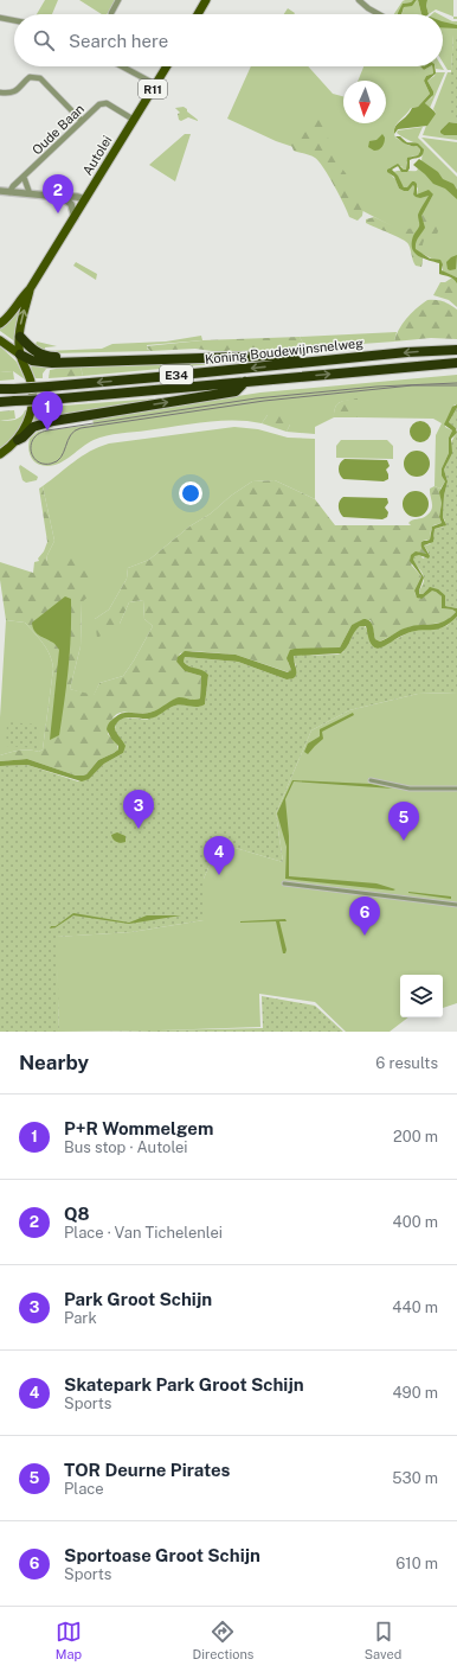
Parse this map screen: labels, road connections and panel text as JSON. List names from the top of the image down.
{
  "streets": {
    "highway": ["Koning Boudewijnsnelweg", "E34"],
    "main road": ["R11", "Autolei"],
    "street": ["Oude Baan"]
  },
  "crossings": [
    ["Oude Baan", "Autolei"]
  ],
  "north": "bottom",
  "page": {
    "search": "Search here",
    "pins": [
      "2",
      "1",
      "3",
      "5",
      "4",
      "6"
    ],
    "heading": ["Nearby", "6 results"],
    "list": [
      {
        "mark": "1",
        "name": "P+R Wommelgem",
        "note": "Bus stop · Autolei",
        "value": "200 m"
      },
      {
        "mark": "2",
        "name": "Q8",
        "note": "Place · Van Tichelenlei",
        "value": "400 m"
      },
      {
        "mark": "3",
        "name": "Park Groot Schijn",
        "note": "Park",
        "value": "440 m"
      },
      {
        "mark": "4",
        "name": "Skatepark Park Groot Schijn",
        "note": "Sports",
        "value": "490 m"
      },
      {
        "mark": "5",
        "name": "TOR Deurne Pirates",
        "note": "Place",
        "value": "530 m"
      },
      {
        "mark": "6",
        "name": "Sportoase Groot Schijn",
        "note": "Sports",
        "value": "610 m"
      }
    ],
    "nav": ["Map", "Directions", "Saved"]
  }
}
